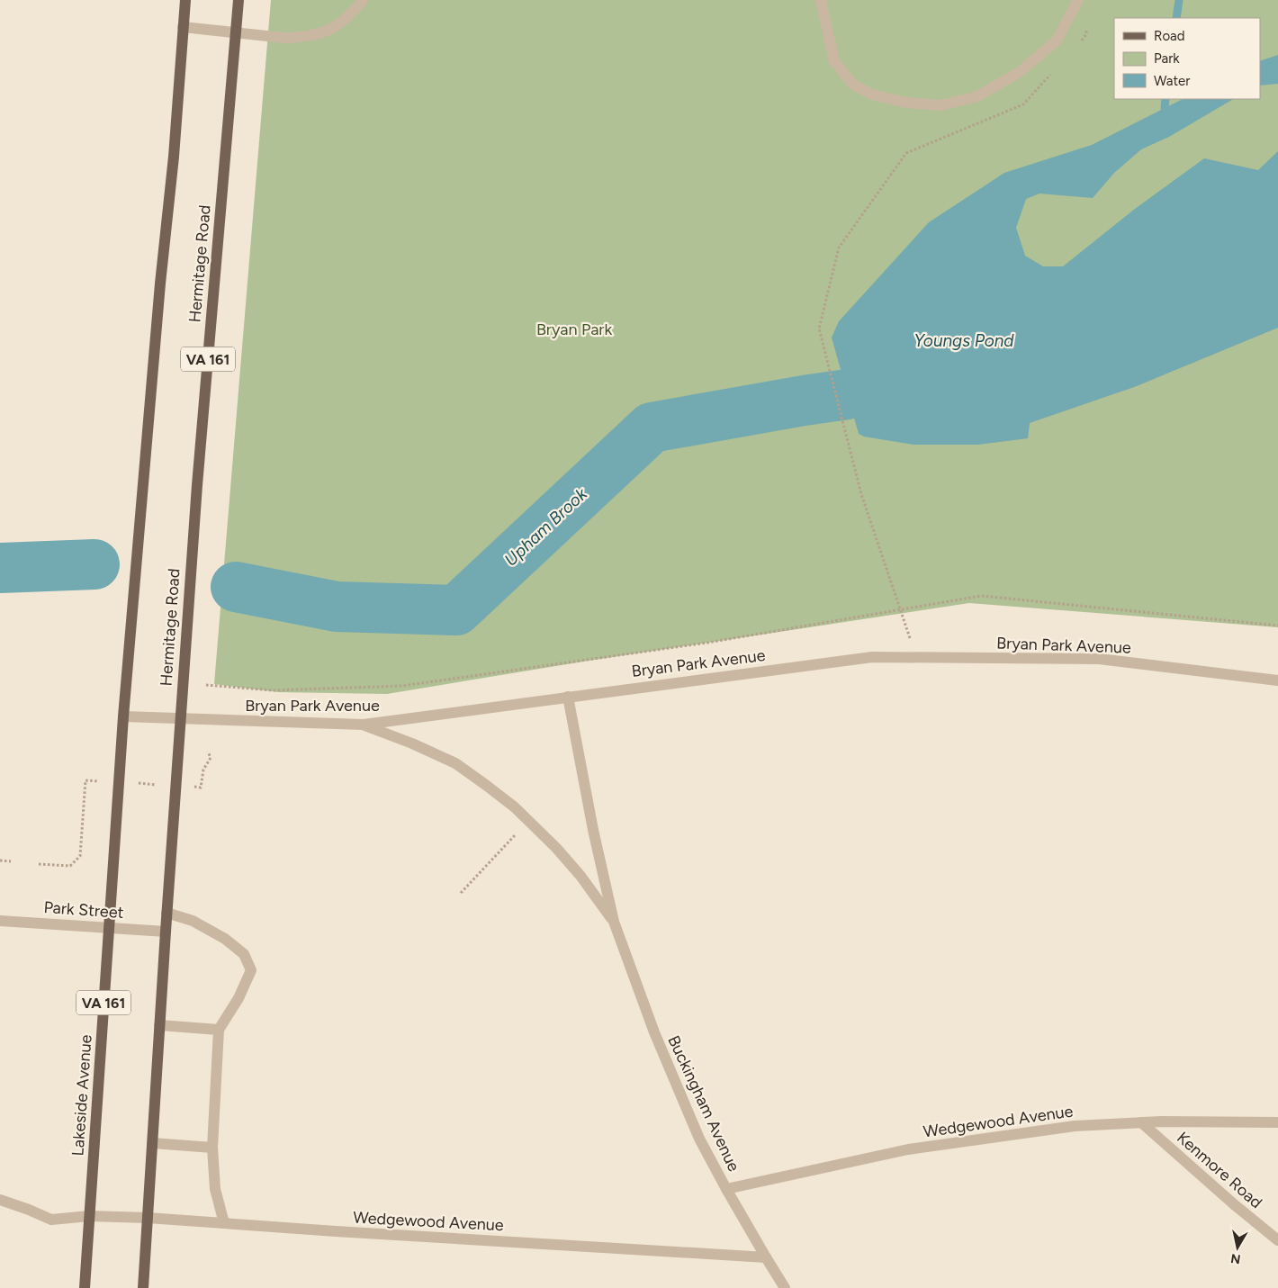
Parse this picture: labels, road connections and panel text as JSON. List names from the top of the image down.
{
  "streets": {
    "main road": ["Hermitage Road", "VA 161", "Lakeside Avenue"],
    "street": [
      "Bryan Park Avenue",
      "Park Street",
      "Buckingham Avenue",
      "Wedgewood Avenue",
      "Kenmore Road"
    ]
  },
  "crossings": [
    ["Hermitage Road", "VA 161"],
    ["Hermitage Road", "Bryan Park Avenue"],
    ["VA 161", "Bryan Park Avenue"],
    ["VA 161", "Park Street"],
    ["VA 161", "Lakeside Avenue"],
    ["VA 161", "Wedgewood Avenue"],
    ["Bryan Park Avenue", "Lakeside Avenue"],
    ["Bryan Park Avenue", "Buckingham Avenue"],
    ["Park Street", "Lakeside Avenue"],
    ["Lakeside Avenue", "Wedgewood Avenue"],
    ["Buckingham Avenue", "Wedgewood Avenue"],
    ["Wedgewood Avenue", "Kenmore Road"]
  ],
  "water": ["Youngs Pond", "Upham Brook"],
  "parks": ["Bryan Park"],
  "legend": ["Road", "Park", "Water"],
  "north": "bottom"
}
